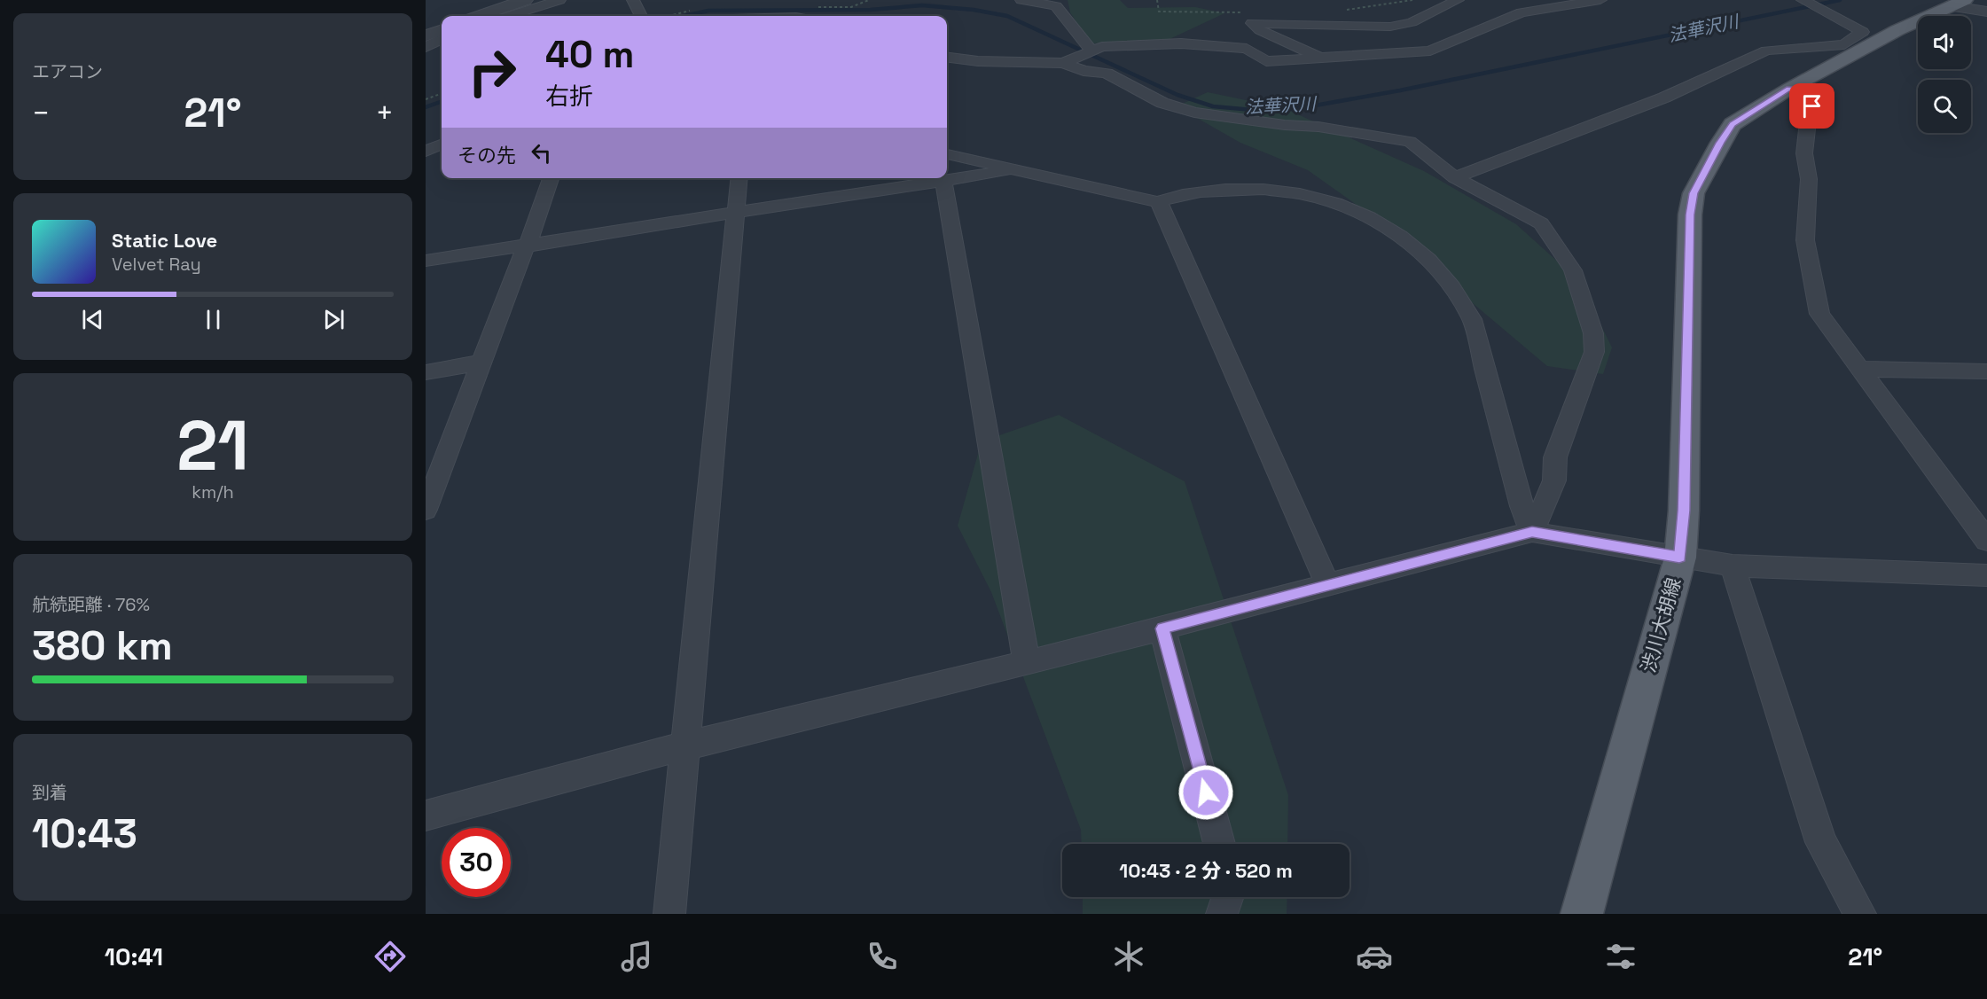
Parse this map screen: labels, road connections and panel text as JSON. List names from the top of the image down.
{
  "streets": {
    "main road": ["渋川大胡線"]
  },
  "water": ["法華沢川"],
  "page": {
    "tile": [
      "エアコン",
      ["21", "km/h"],
      ["航続距離 · 76%", "380 km"],
      ["到着", "10:43"]
    ],
    "turn": ["40 m", "右折"],
    "heat": ["−", "21°", "+"],
    "then": "その先",
    "song": ["Static Love", "Velvet Ray"],
    "limit": "30",
    "trip": "10:43 · 2 分 · 520 m",
    "tabs": ["10:41", "21°"]
  }
}
